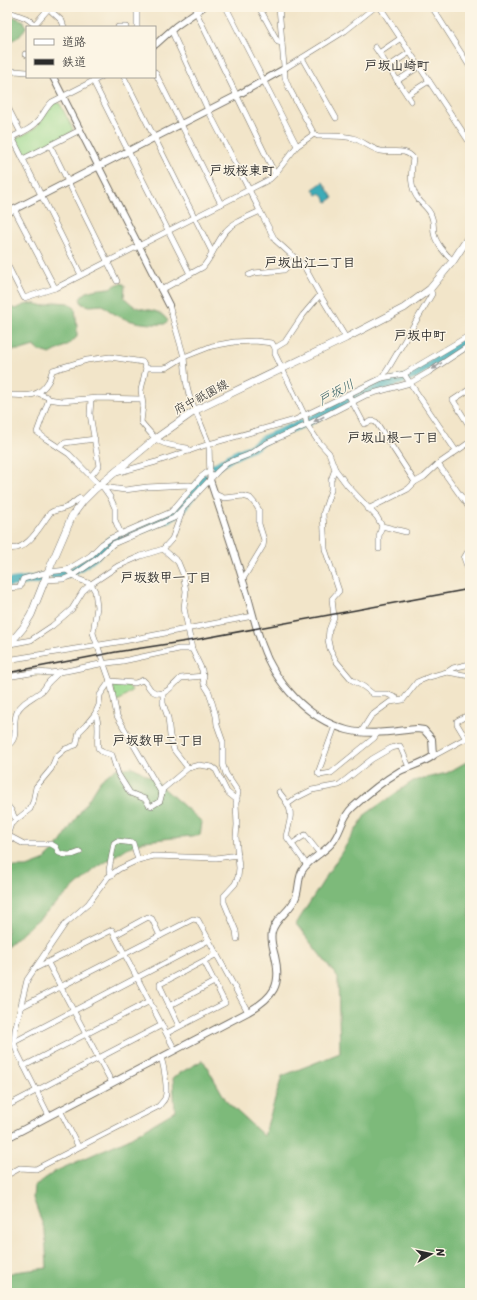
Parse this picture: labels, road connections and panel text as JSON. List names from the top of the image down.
{
  "streets": {
    "main road": ["府中祇園線"]
  },
  "districts": [
    "戸坂山崎町",
    "戸坂桜東町",
    "戸坂出江二丁目",
    "戸坂中町",
    "戸坂山根一丁目",
    "戸坂数甲一丁目",
    "戸坂数甲二丁目"
  ],
  "water": ["戸坂川"],
  "legend": ["道路", "鉄道"],
  "north": "right"
}
